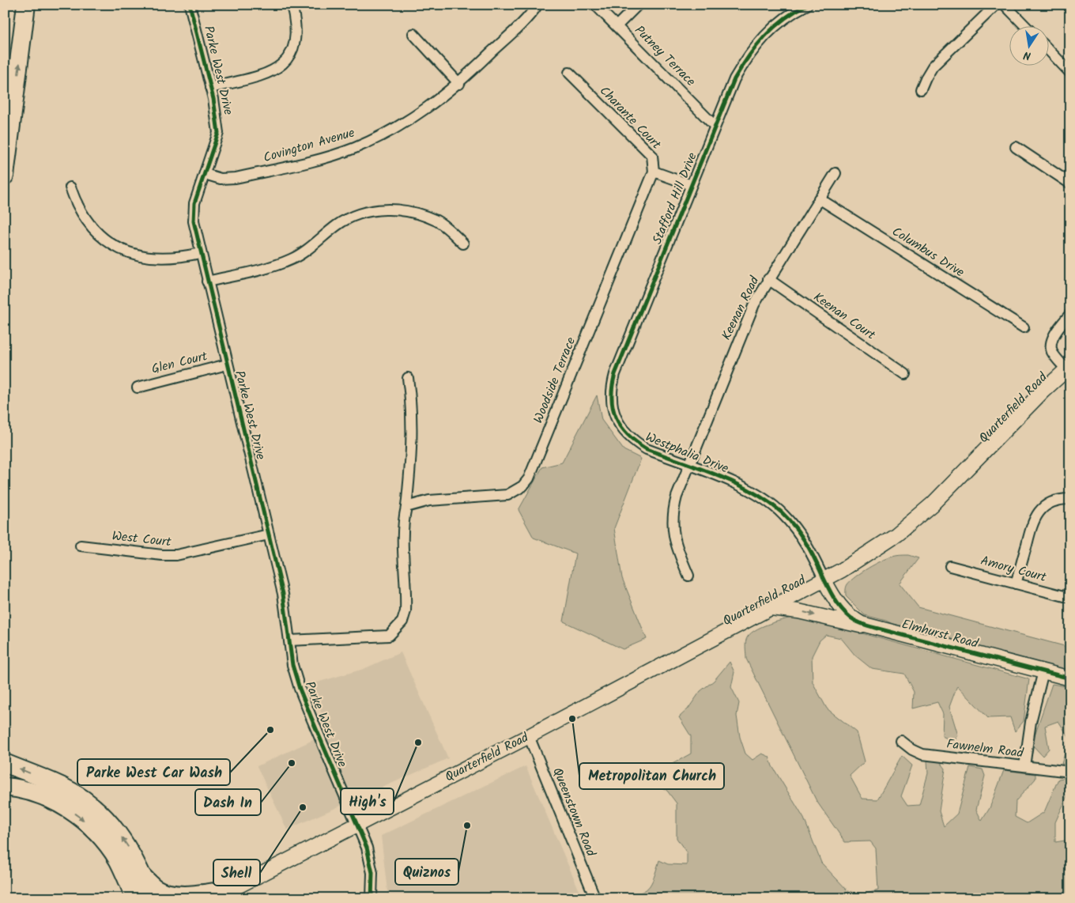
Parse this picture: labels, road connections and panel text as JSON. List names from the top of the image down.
{
  "streets": {
    "main road": ["Quarterfield Road", "Elmhurst Road"],
    "street": [
      "Putney Terrace",
      "Parke West Drive",
      "Charante Court",
      "Covington Avenue",
      "Stafford Hill Drive",
      "Columbus Drive",
      "Keenan Road",
      "Keenan Court",
      "Glen Court",
      "Woodside Terrace",
      "Westphalia Drive",
      "West Court",
      "Amory Court",
      "Fawnelm Road",
      "Queenstown Road"
    ]
  },
  "crossings": [
    ["Putney Terrace", "Stafford Hill Drive"],
    ["Parke West Drive", "Covington Avenue"],
    ["Parke West Drive", "Glen Court"],
    ["Parke West Drive", "Quarterfield Road"],
    ["Parke West Drive", "West Court"],
    ["Charante Court", "Stafford Hill Drive"],
    ["Charante Court", "Woodside Terrace"],
    ["Stafford Hill Drive", "Westphalia Drive"],
    ["Columbus Drive", "Keenan Road"],
    ["Keenan Road", "Keenan Court"],
    ["Keenan Road", "Westphalia Drive"],
    ["Quarterfield Road", "Westphalia Drive"],
    ["Quarterfield Road", "Elmhurst Road"],
    ["Quarterfield Road", "Queenstown Road"],
    ["Westphalia Drive", "Elmhurst Road"]
  ],
  "places": [
    "Metropolitan Church",
    "Parke West Car Wash",
    "High's",
    "Dash In",
    "Shell",
    "Quiznos"
  ],
  "north": "bottom"
}
